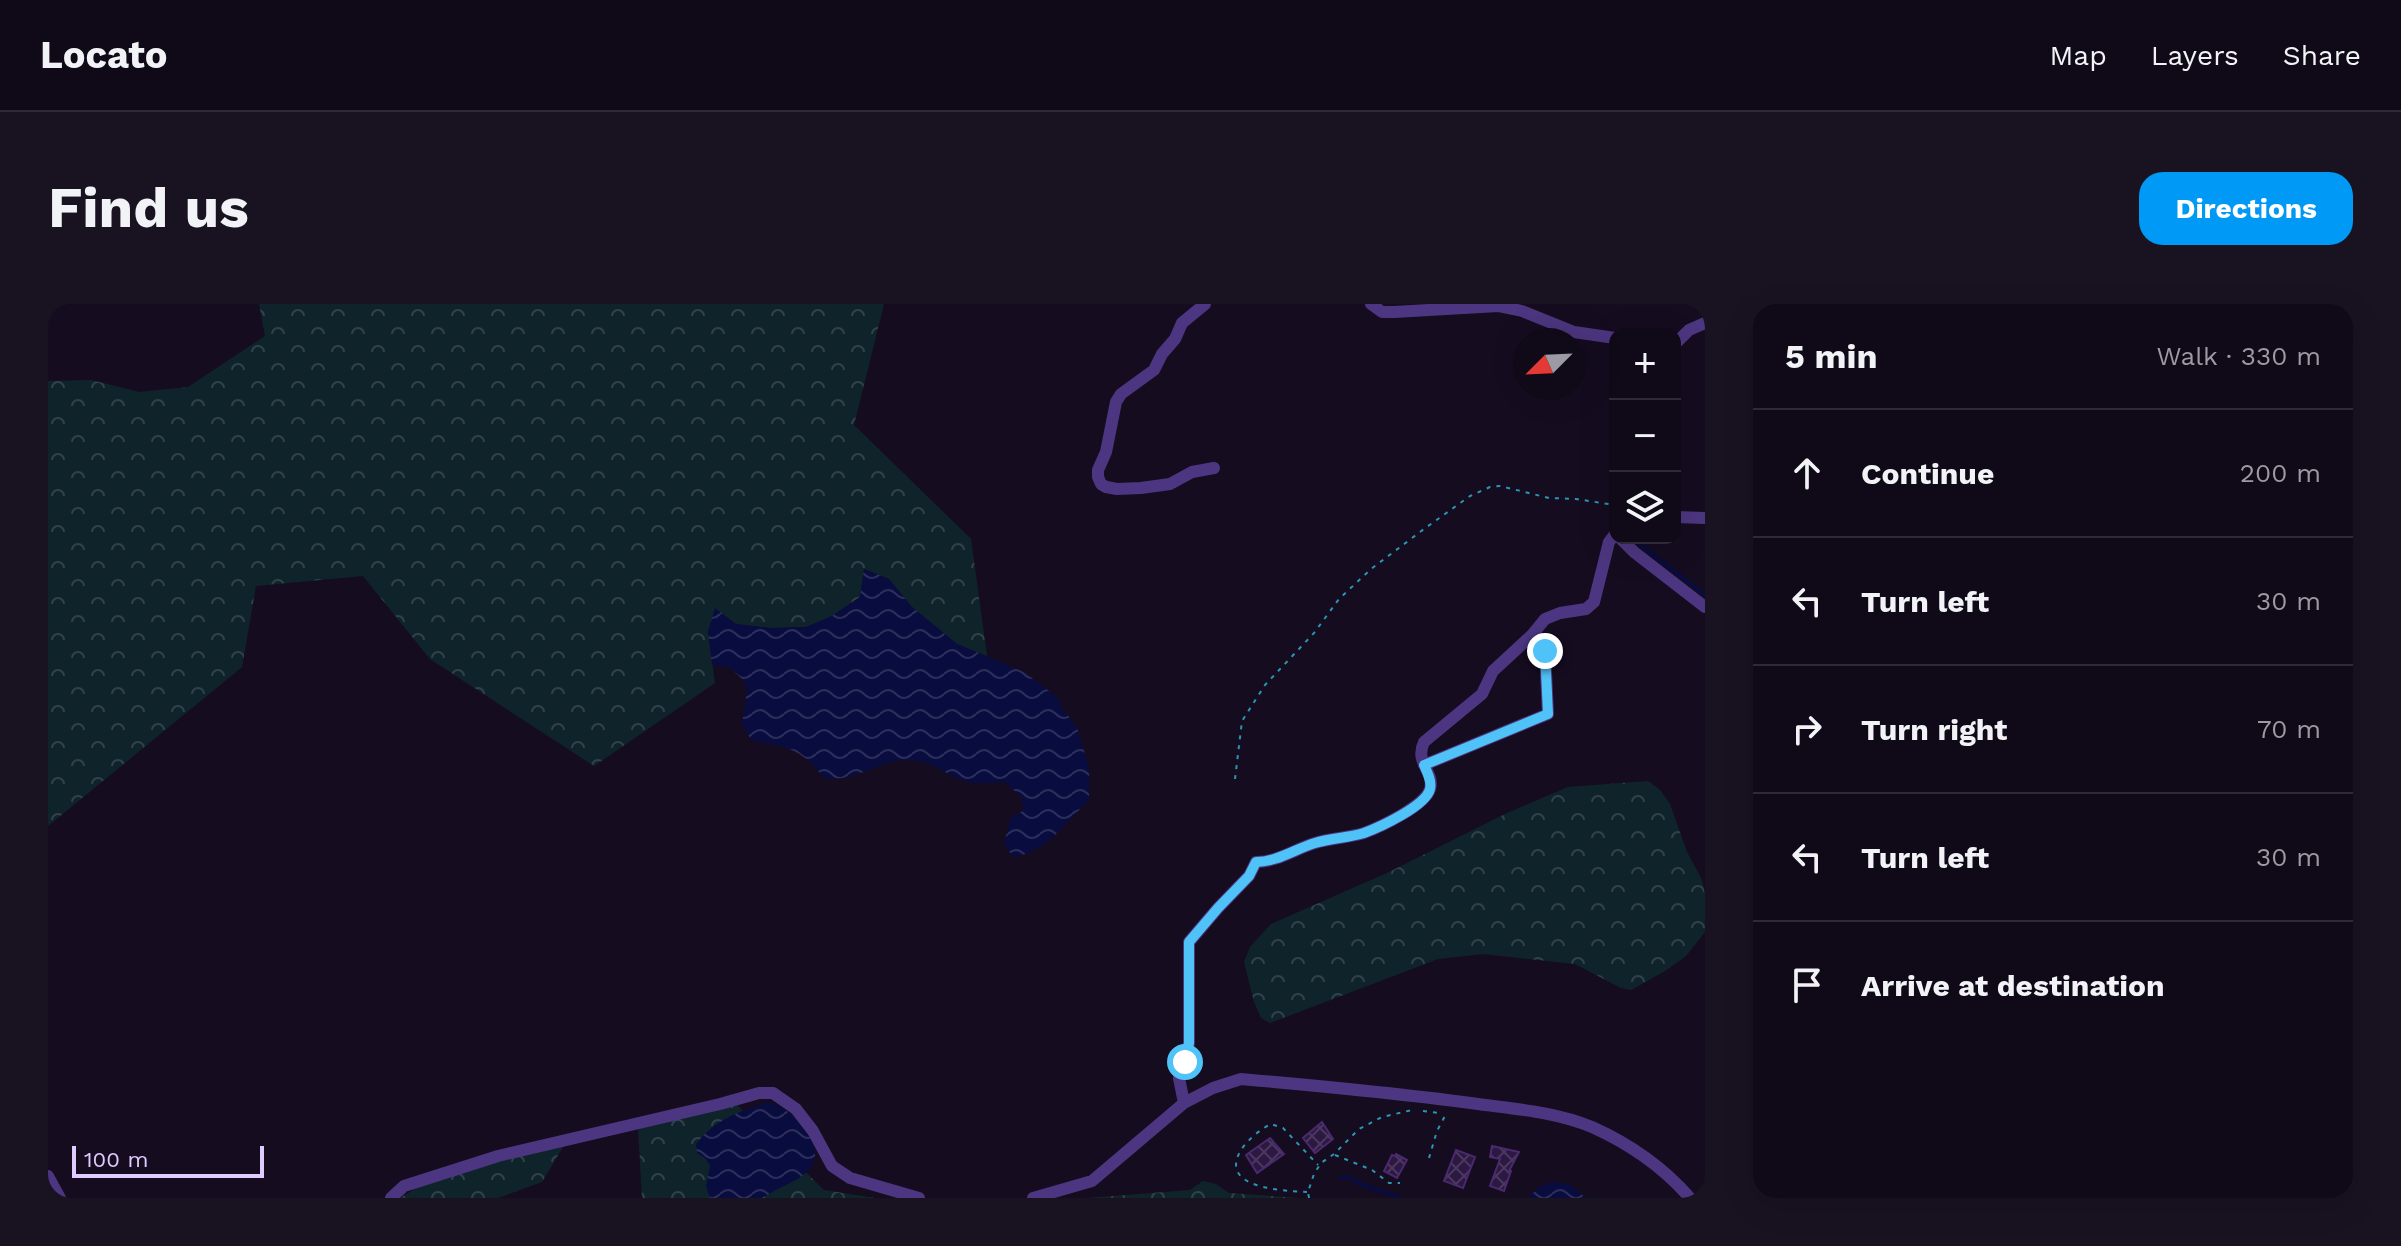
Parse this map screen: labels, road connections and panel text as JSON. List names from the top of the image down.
{
  "scale_bar": "100 m",
  "north": "bottom left",
  "page": {
    "header": "Locato",
    "nav": ["Map", "Layers", "Share"],
    "buttons": "Directions",
    "title": "Find us",
    "heading": ["5 min", "Walk · 330 m"],
    "map_buttons": ["+", "−"],
    "list": [
      ["Continue", "200 m"],
      ["Turn left", "30 m"],
      ["Turn right", "70 m"],
      ["Turn left", "30 m"],
      "Arrive at destination"
    ],
    "scale": "100 m"
  }
}
